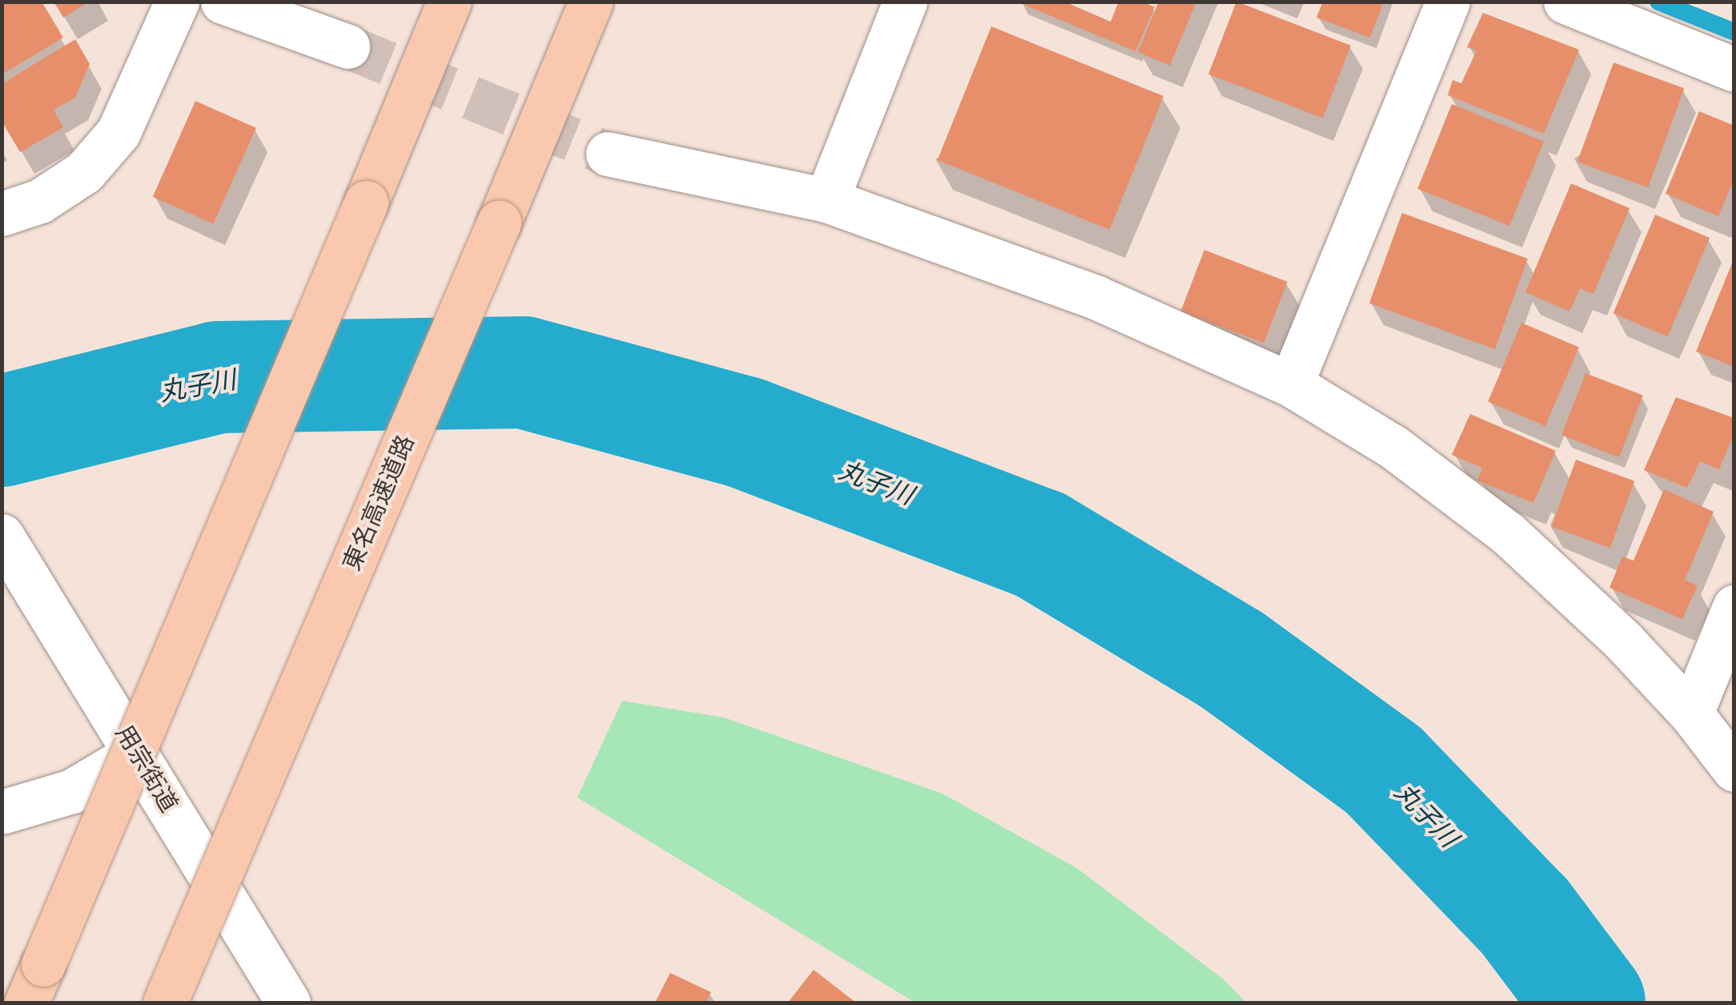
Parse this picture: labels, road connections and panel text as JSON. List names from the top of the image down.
{
  "streets": {
    "highway": ["東名高速道路"],
    "street": ["用宗街道"]
  },
  "water": ["丸子川"]
}
